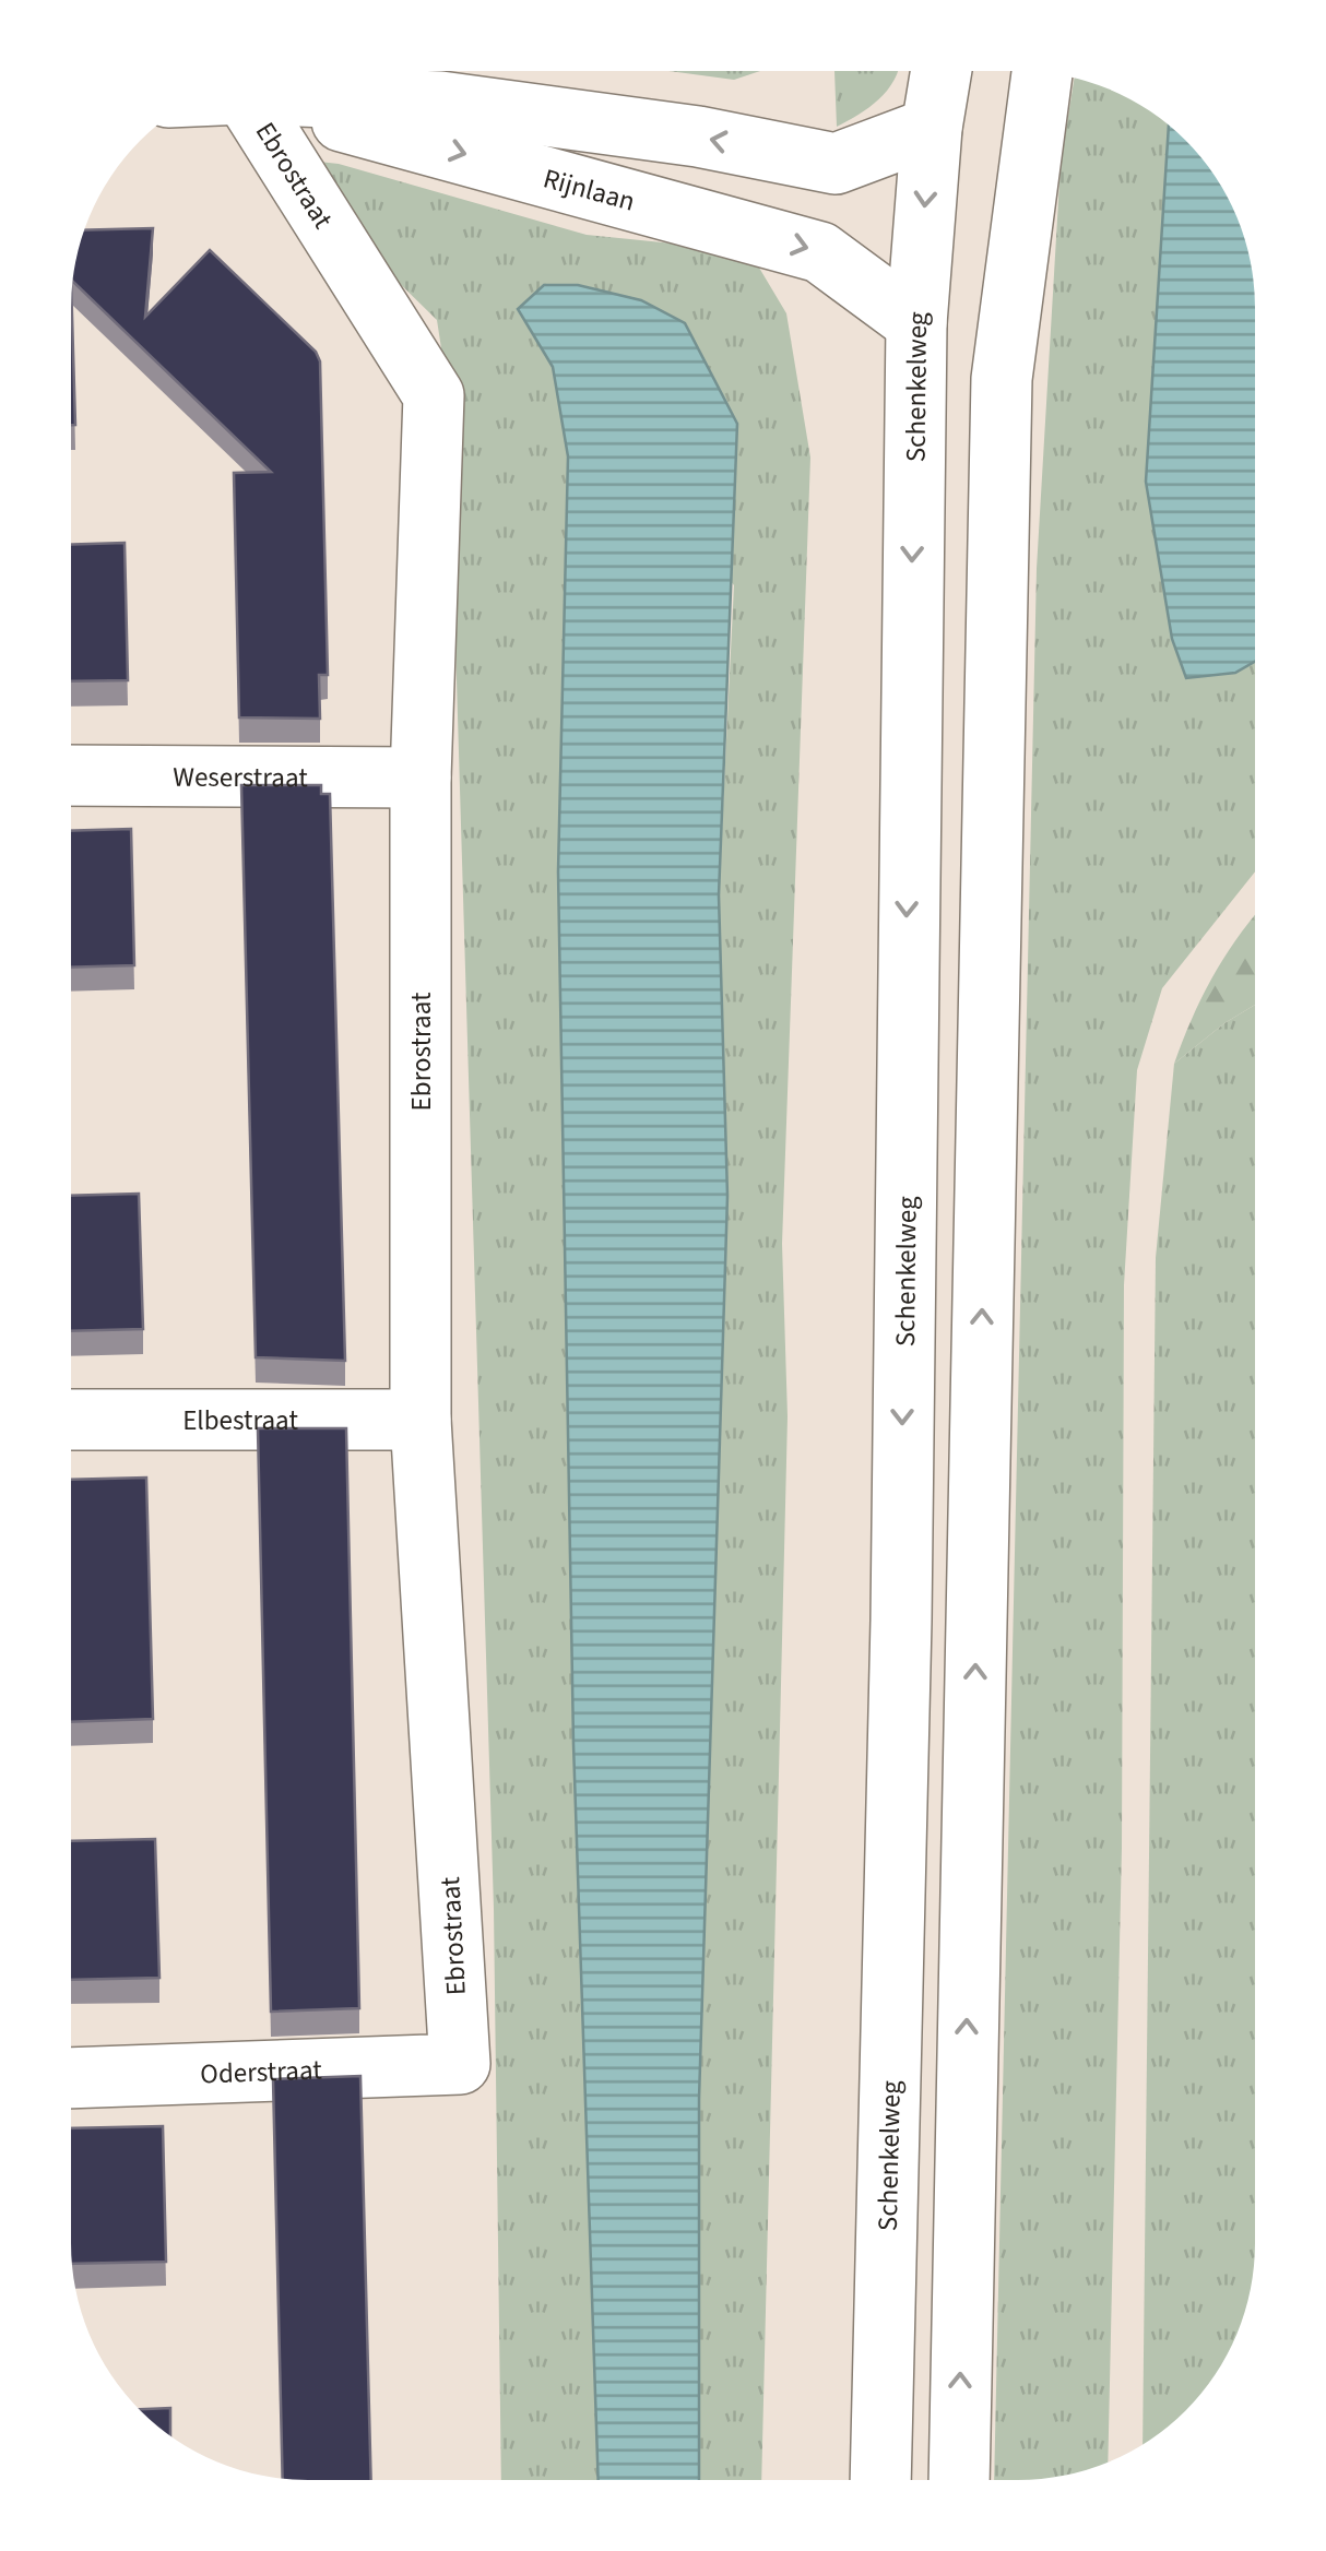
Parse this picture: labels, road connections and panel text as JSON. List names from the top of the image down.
{
  "streets": {
    "main road": [
      "Ebrostraat",
      "Rijnlaan",
      "Schenkelweg",
      "Weserstraat",
      "Elbestraat",
      "Oderstraat"
    ]
  },
  "crossings": [
    ["Ebrostraat", "Weserstraat"],
    ["Ebrostraat", "Elbestraat"],
    ["Ebrostraat", "Oderstraat"],
    ["Rijnlaan", "Schenkelweg"]
  ]
}
